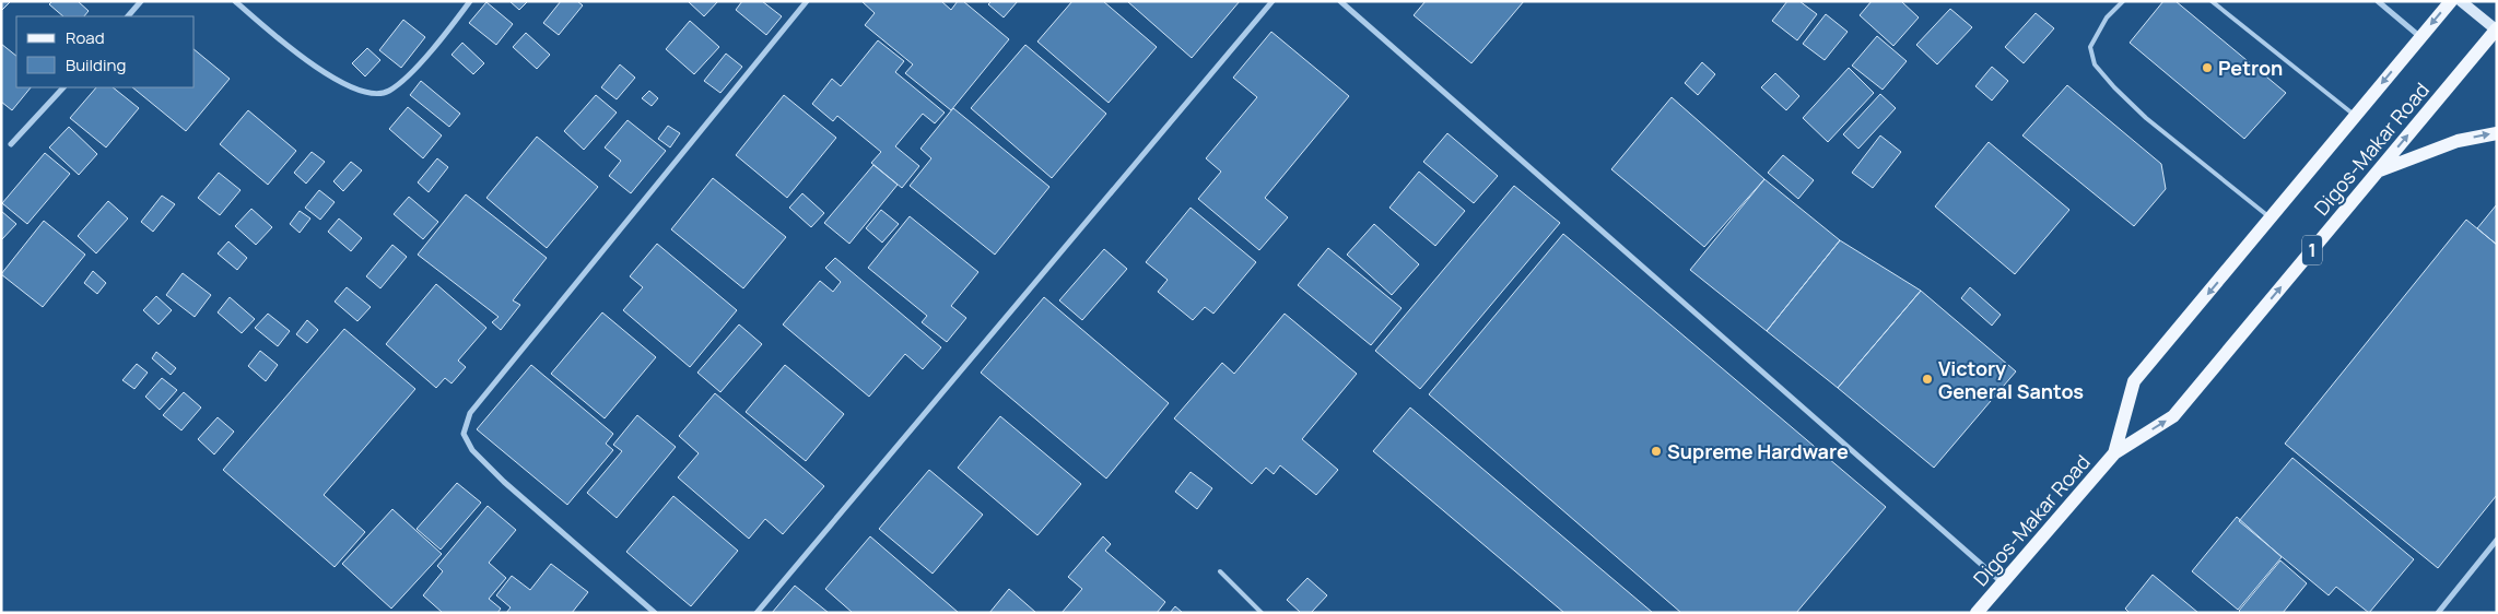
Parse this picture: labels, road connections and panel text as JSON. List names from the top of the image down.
{
  "streets": {
    "main road": ["Digos-Makar Road", "1"]
  },
  "places": ["Petron", "Victory General Santos", "Supreme Hardware"],
  "legend": ["Road", "Building"]
}
